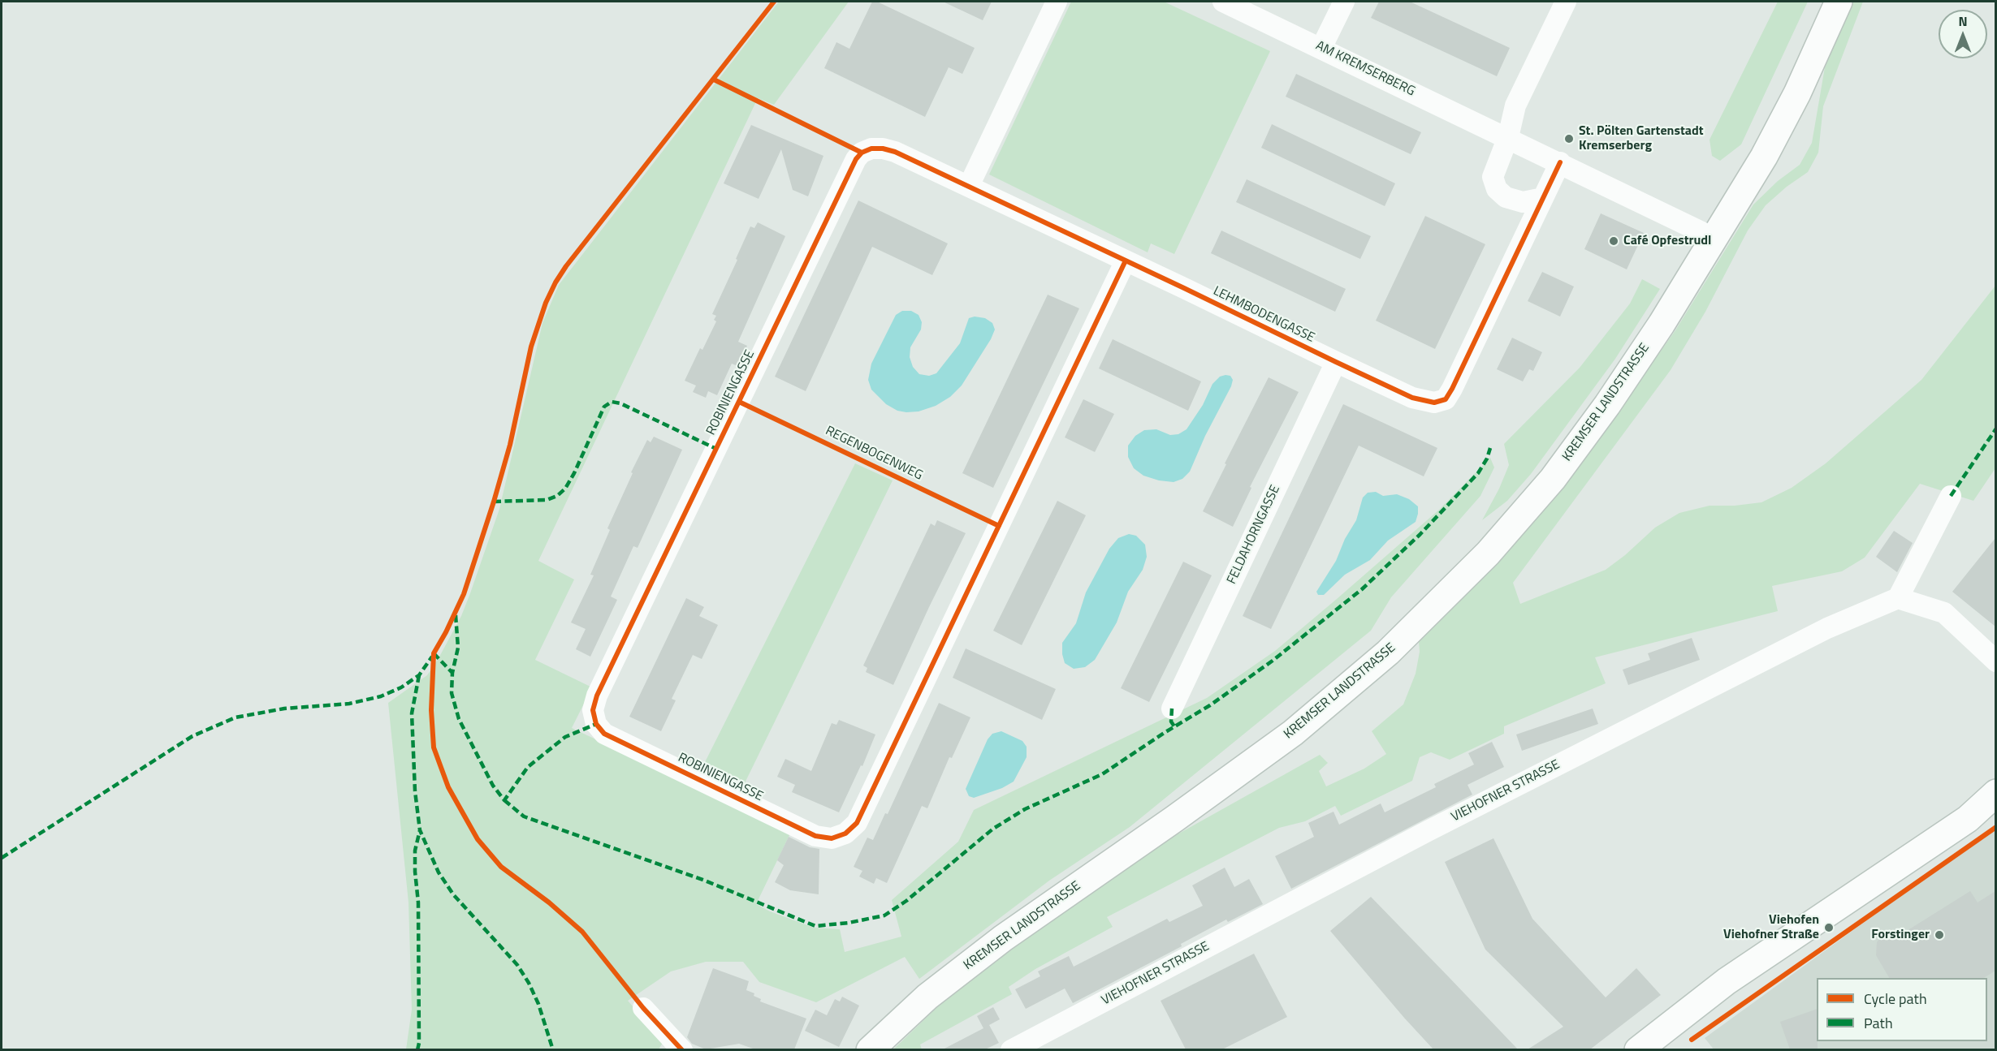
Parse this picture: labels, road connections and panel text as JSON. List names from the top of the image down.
{
  "streets": {
    "main road": ["KREMSER LANDSTRASSE"],
    "street": [
      "AM KREMSERBERG",
      "LEHMBODENGASSE",
      "ROBINIENGASSE",
      "FELDAHORNGASSE",
      "VIEHOFNER STRASSE"
    ],
    "cycle path": ["REGENBOGENWEG"]
  },
  "crossings": [
    ["AM KREMSERBERG", "KREMSER LANDSTRASSE"],
    ["LEHMBODENGASSE", "ROBINIENGASSE"],
    ["LEHMBODENGASSE", "FELDAHORNGASSE"]
  ],
  "places": [
    "St. Pölten Gartenstadt Kremserberg",
    "Café Opfestrudl",
    "Viehofen Viehofner Straße",
    "Forstinger"
  ],
  "legend": ["Cycle path", "Path"],
  "north": "top"
}
